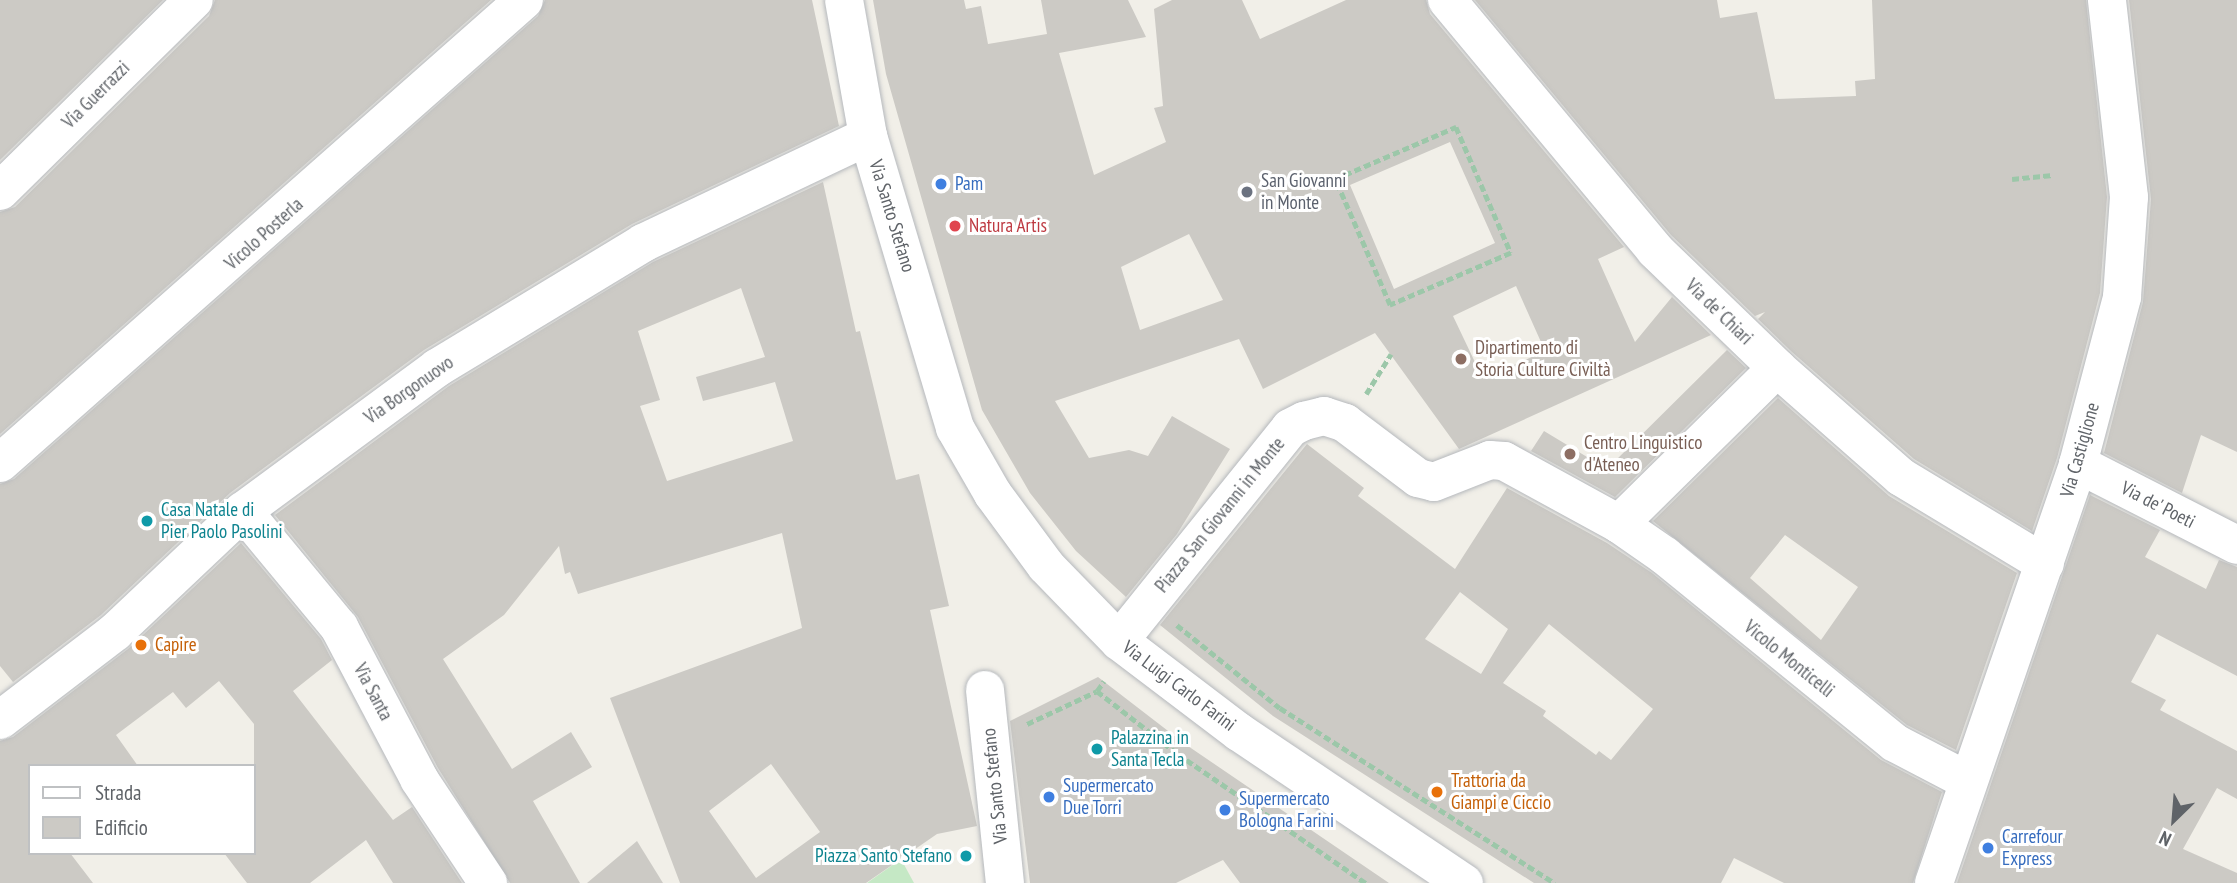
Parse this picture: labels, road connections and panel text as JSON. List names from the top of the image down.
{
  "streets": {
    "street": [
      "Via Guerrazzi",
      "Via Santo Stefano",
      "Vicolo Posterla",
      "Via de' Chiari",
      "Via Borgonuovo",
      "Via Castiglione",
      "Via de' Poeti",
      "Piazza San Giovanni in Monte",
      "Vicolo Monticelli",
      "Via Luigi Carlo Farini",
      "Via Santa"
    ]
  },
  "crossings": [
    ["Via Santo Stefano", "Via Borgonuovo"],
    ["Via Santo Stefano", "Via Luigi Carlo Farini"],
    ["Via de' Chiari", "Via Castiglione"],
    ["Via Borgonuovo", "Via Santa"],
    ["Via Castiglione", "Via de' Poeti"],
    ["Via Castiglione", "Vicolo Monticelli"],
    ["Piazza San Giovanni in Monte", "Vicolo Monticelli"],
    ["Piazza San Giovanni in Monte", "Via Luigi Carlo Farini"]
  ],
  "places": [
    "Pam",
    "San Giovanni in Monte",
    "Natura Artis",
    "Dipartimento di Storia Culture Civiltà",
    "Centro Linguistico d'Ateneo",
    "Casa Natale di Pier Paolo Pasolini",
    "Capire",
    "Palazzina in Santa Tecla",
    "Trattoria da Giampi e Ciccio",
    "Supermercato Due Torri",
    "Supermercato Bologna Farini",
    "Carrefour Express",
    "Piazza Santo Stefano"
  ],
  "legend": ["Strada", "Edificio"],
  "north": "bottom left"
}
